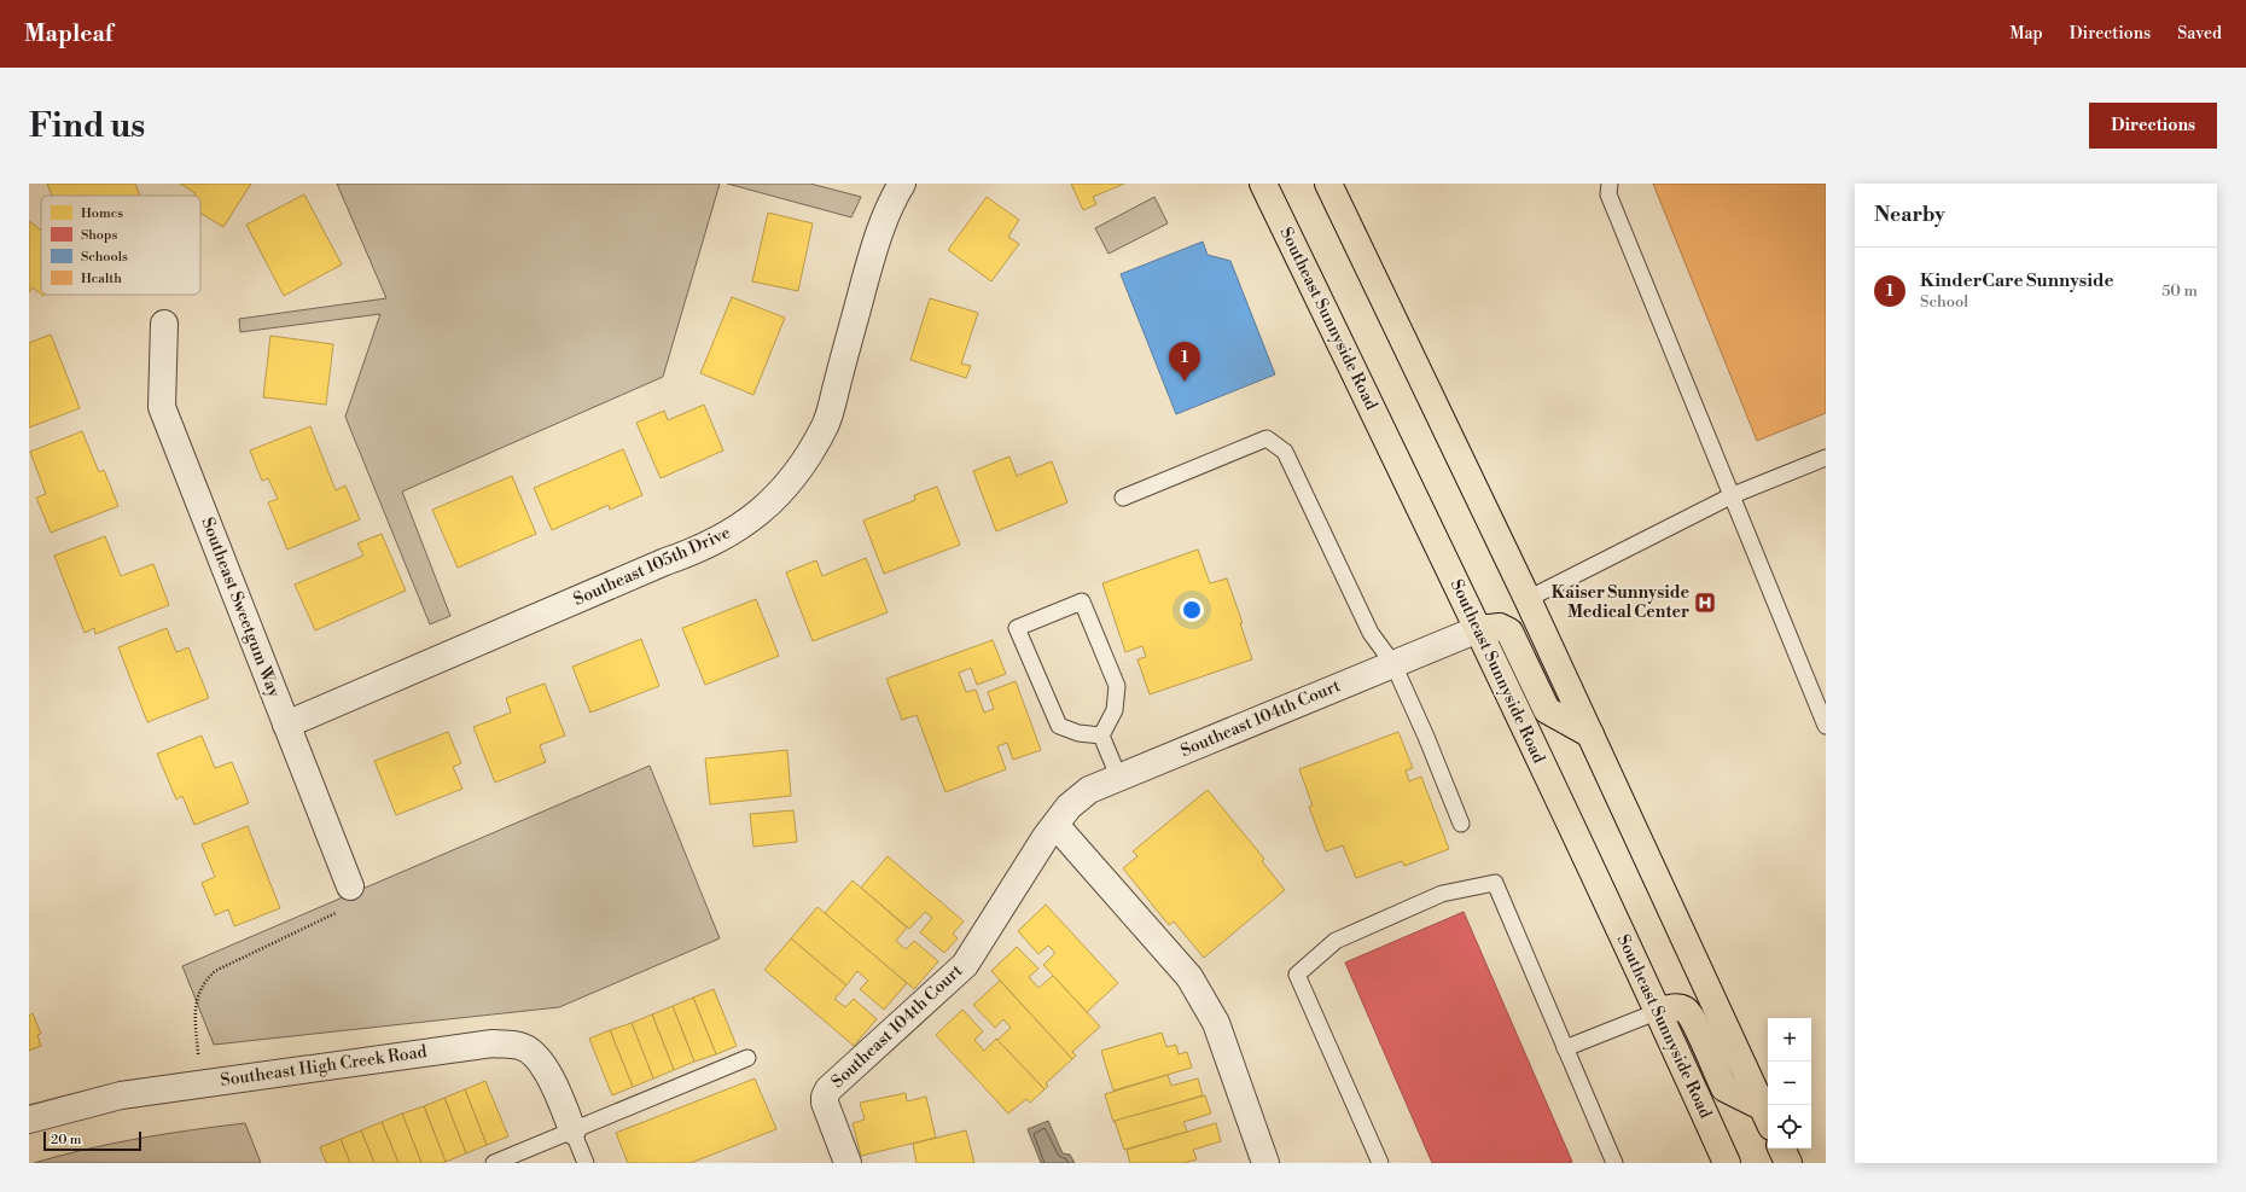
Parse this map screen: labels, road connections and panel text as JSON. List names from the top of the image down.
{
  "streets": {
    "main road": ["Southeast Sunnyside Road"],
    "street": [
      "Southeast 105th Drive",
      "Southeast Sweetgum Way",
      "Southeast 104th Court",
      "Southeast High Creek Road"
    ]
  },
  "crossings": [
    ["Southeast Sunnyside Road", "Southeast 104th Court"],
    ["Southeast 105th Drive", "Southeast Sweetgum Way"]
  ],
  "places": {
    "hospital": ["Kaiser Sunnyside Medical Center"]
  },
  "legend": [
    "Homes",
    "Shops",
    "Schools",
    "Health"
  ],
  "scale_bar": "20 m",
  "page": {
    "header": "Mapleaf",
    "nav": ["Map", "Directions", "Saved"],
    "buttons": "Directions",
    "title": "Find us",
    "heading": "Nearby",
    "list": [
      {
        "mark": "1",
        "name": "KinderCare Sunnyside",
        "note": "School",
        "value": "50 m"
      }
    ],
    "pins": "1",
    "map_buttons": ["+", "−"],
    "scale": "20 m"
  }
}
